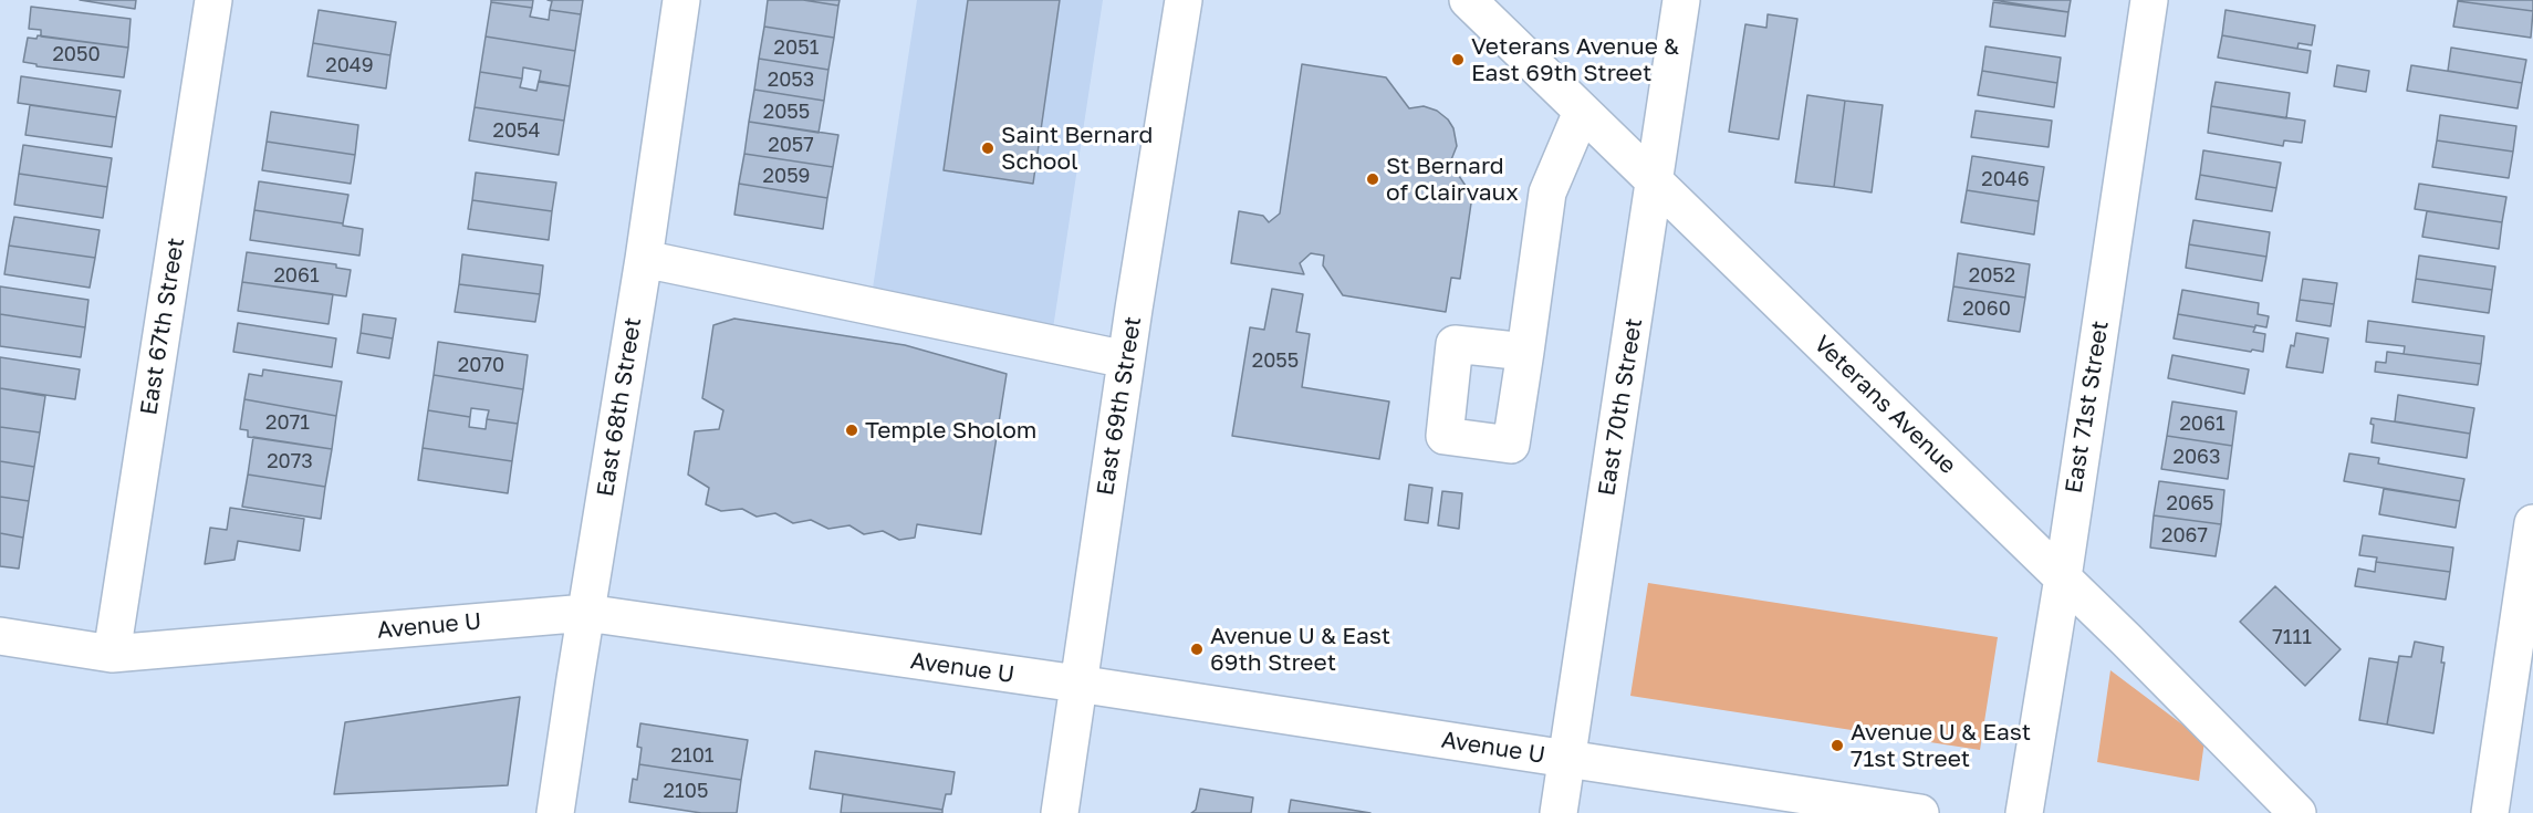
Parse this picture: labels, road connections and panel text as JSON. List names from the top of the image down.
{
  "streets": {
    "street": [
      "East 67th Street",
      "Veterans Avenue",
      "East 69th Street",
      "East 68th Street",
      "East 70th Street",
      "East 71st Street",
      "Avenue U"
    ]
  },
  "crossings": [
    ["East 67th Street", "Avenue U"],
    ["Veterans Avenue", "East 70th Street"],
    ["Veterans Avenue", "East 71st Street"],
    ["East 69th Street", "Avenue U"],
    ["East 68th Street", "Avenue U"],
    ["East 70th Street", "Avenue U"]
  ],
  "places": [
    "Veterans Avenue & East 69th Street",
    "Saint Bernard School",
    "St Bernard of Clairvaux",
    "Temple Sholom",
    "Avenue U & East 69th Street",
    "Avenue U & East 71st Street"
  ],
  "house_numbers": [
    "2051",
    "2050",
    "2049",
    "2053",
    "2055",
    "2054",
    "2057",
    "2059",
    "2046",
    "2061",
    "2052",
    "2060",
    "2055",
    "2070",
    "2071",
    "2061",
    "2063",
    "2073",
    "2065",
    "2067",
    "7111",
    "2101",
    "2105"
  ]
}
